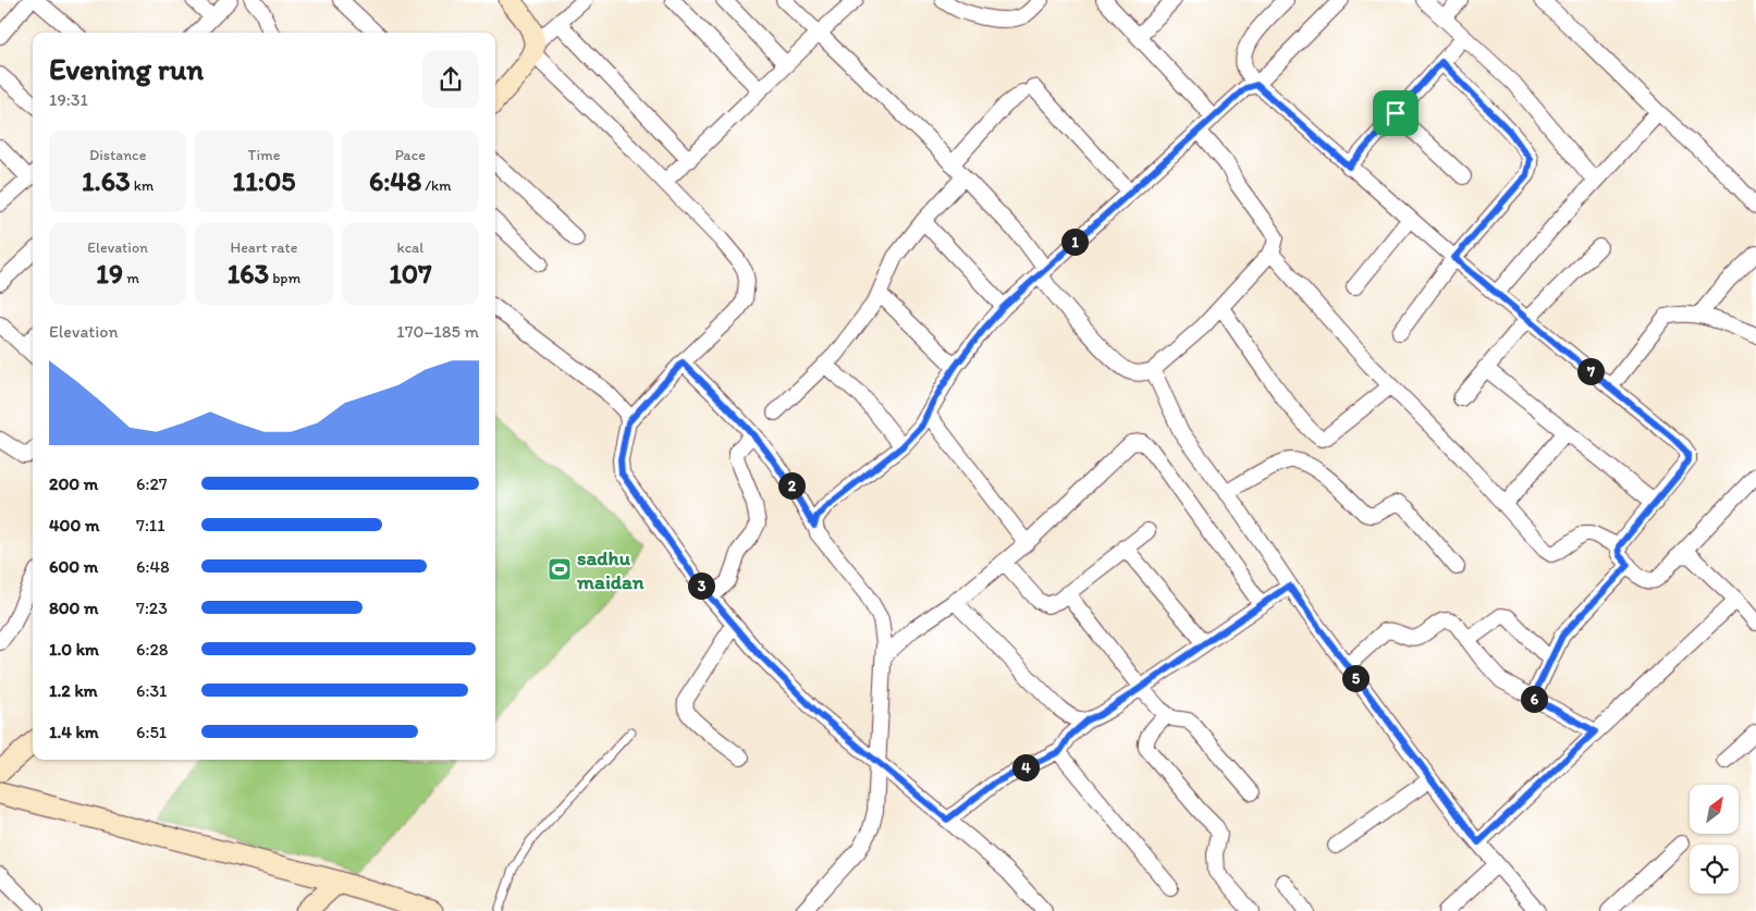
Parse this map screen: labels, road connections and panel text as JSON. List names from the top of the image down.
{
  "places": {
    "sports": ["sadhu maidan"]
  },
  "north": "top right",
  "page": {
    "heading": ["Evening run", "19:31"],
    "stats": [
      ["Distance", "1.63 km"],
      ["Time", "11:05"],
      ["Pace", "6:48 /km"],
      ["Elevation", "19 m"],
      ["Heart rate", "163 bpm"],
      ["kcal", "107"]
    ],
    "pins": [
      "1",
      "7",
      "2",
      "3",
      "5",
      "6",
      "4"
    ],
    "chart": ["Elevation", "170–185 m"],
    "list": [
      {
        "name": "200 m",
        "note": "6:27"
      },
      {
        "name": "400 m",
        "note": "7:11"
      },
      {
        "name": "600 m",
        "note": "6:48"
      },
      {
        "name": "800 m",
        "note": "7:23"
      },
      {
        "name": "1.0 km",
        "note": "6:28"
      },
      {
        "name": "1.2 km",
        "note": "6:31"
      },
      {
        "name": "1.4 km",
        "note": "6:51"
      }
    ]
  }
}
